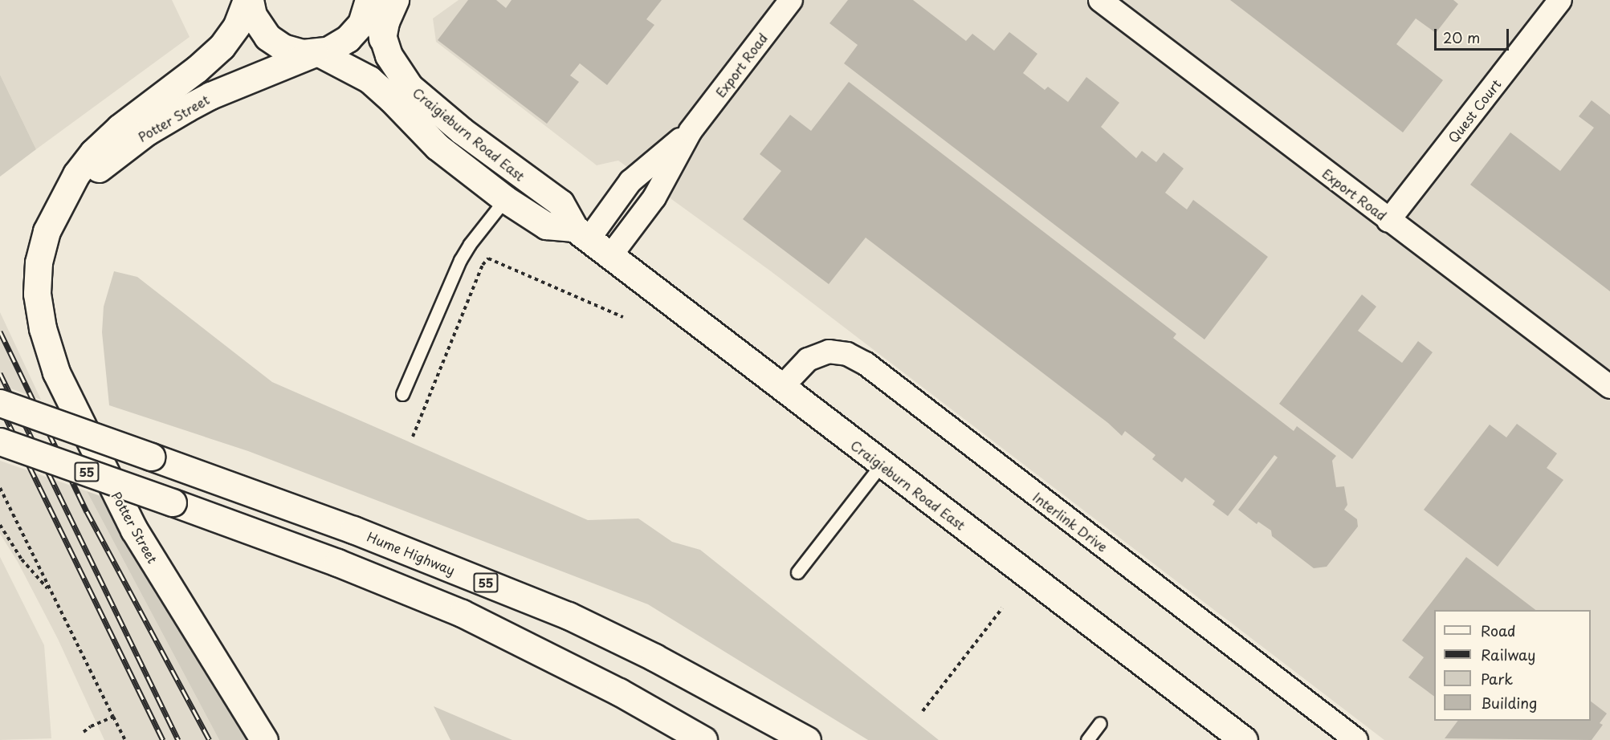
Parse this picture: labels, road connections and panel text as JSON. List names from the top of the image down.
{
  "streets": {
    "main road": [
      "Potter Street",
      "Craigieburn Road East",
      "55",
      "Hume Highway"
    ],
    "street": ["Export Road", "Quest Court", "Interlink Drive"]
  },
  "crossings": [
    ["Export Road", "Quest Court"],
    ["Export Road", "Craigieburn Road East"],
    ["Potter Street", "Craigieburn Road East"],
    ["Craigieburn Road East", "Interlink Drive"]
  ],
  "legend": [
    "Road",
    "Railway",
    "Park",
    "Building"
  ],
  "scale_bar": "20 m"
}
